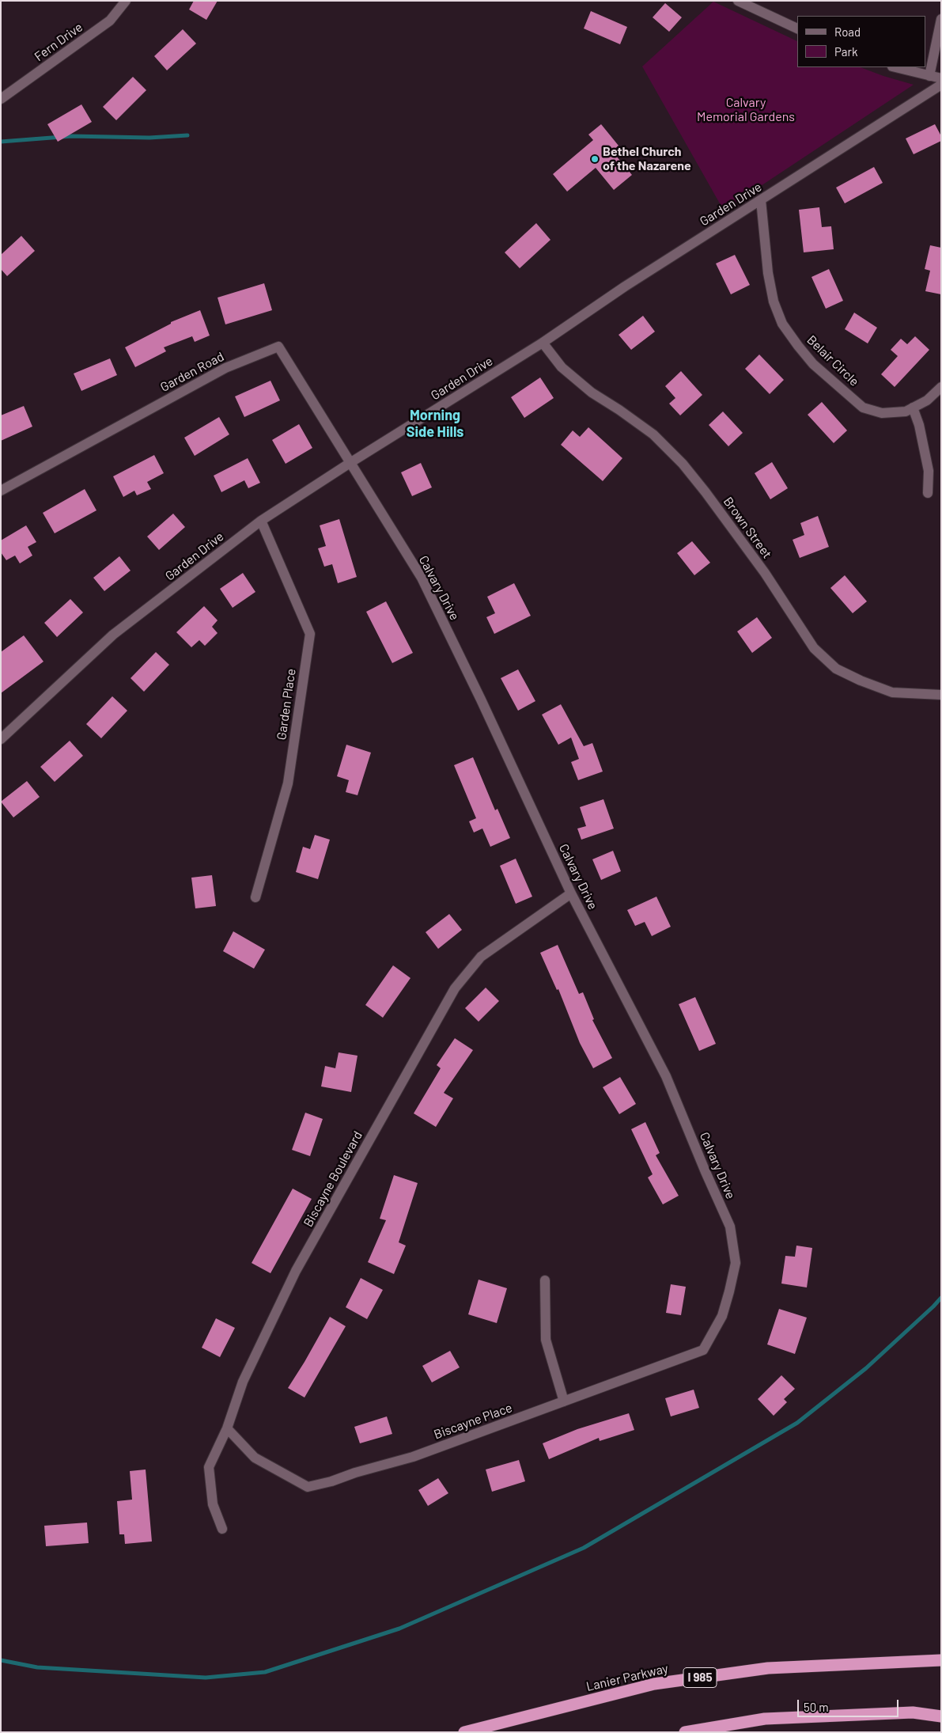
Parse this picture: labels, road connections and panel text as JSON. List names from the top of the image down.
{
  "streets": {
    "highway": ["Lanier Parkway", "I 985"],
    "street": [
      "Fern Drive",
      "Garden Drive",
      "Belair Circle",
      "Garden Road",
      "Brown Street",
      "Calvary Drive",
      "Garden Place",
      "Biscayne Boulevard",
      "Biscayne Place"
    ]
  },
  "crossings": [
    ["Garden Drive", "Belair Circle"],
    ["Garden Drive", "Garden Road"],
    ["Garden Drive", "Brown Street"],
    ["Garden Drive", "Calvary Drive"],
    ["Garden Drive", "Garden Place"],
    ["Garden Road", "Calvary Drive"],
    ["Calvary Drive", "Biscayne Boulevard"],
    ["Calvary Drive", "Biscayne Place"],
    ["Biscayne Boulevard", "Biscayne Place"]
  ],
  "districts": ["Morning Side Hills"],
  "parks": ["Calvary Memorial Gardens"],
  "places": ["Bethel Church of the Nazarene"],
  "legend": ["Road", "Park"],
  "scale_bar": "50 m"
}
